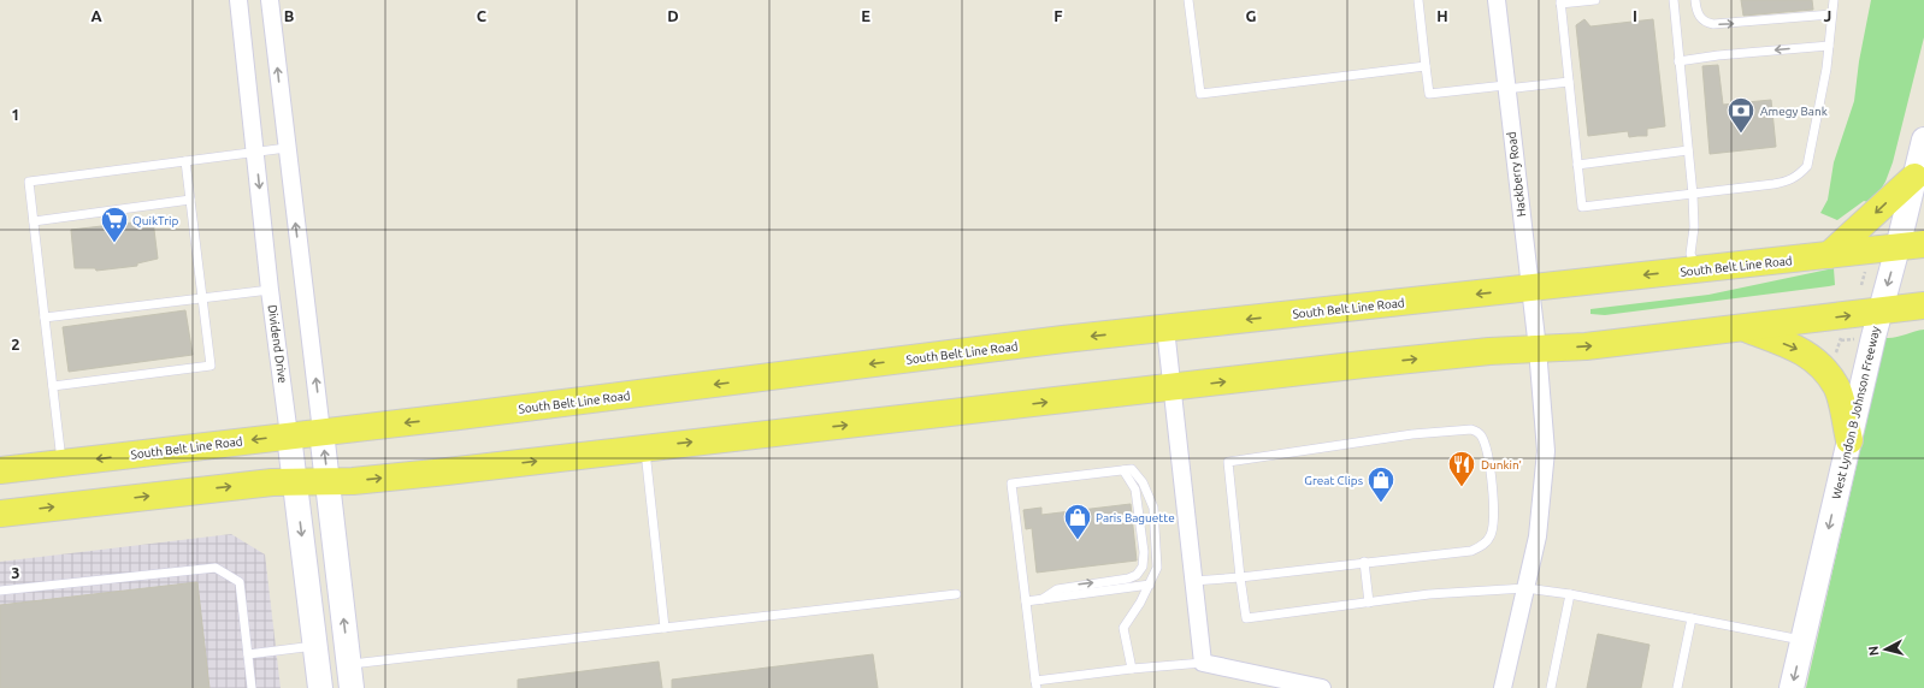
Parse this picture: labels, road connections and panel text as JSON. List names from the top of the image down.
{
  "streets": {
    "main road": ["South Belt Line Road", "Dividend Drive", "West Lyndon B Johnson Freeway"],
    "street": ["Hackberry Road"]
  },
  "crossings": [
    ["Hackberry Road", "South Belt Line Road"],
    ["South Belt Line Road", "Dividend Drive"],
    ["South Belt Line Road", "West Lyndon B Johnson Freeway"]
  ],
  "one_way": ["West Lyndon B Johnson Freeway"],
  "places": {
    "bank": ["Amegy Bank"],
    "supermarket": ["QuikTrip"],
    "restaurant": ["Dunkin'"],
    "shop": ["Great Clips", "Paris Baguette"]
  },
  "north": "left",
  "grid": {
    "columns": [
      "A",
      "B",
      "C",
      "D",
      "E",
      "F",
      "G",
      "H",
      "I",
      "J"
    ],
    "rows": ["1", "2", "3"]
  }
}
